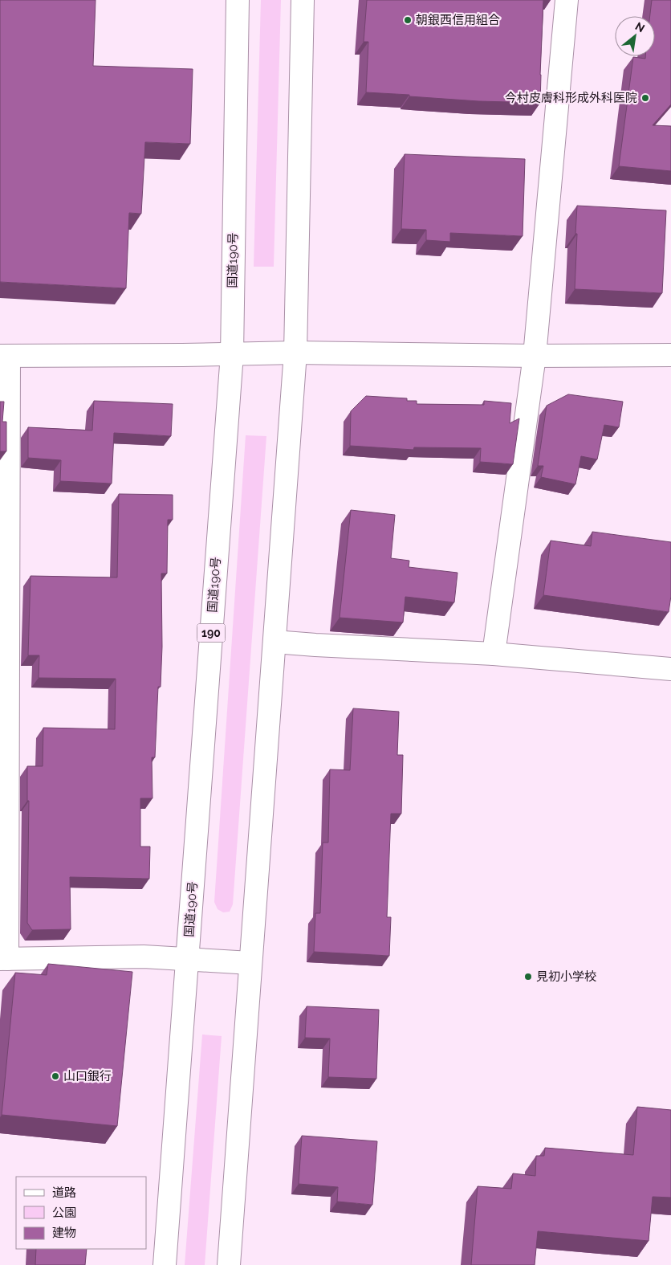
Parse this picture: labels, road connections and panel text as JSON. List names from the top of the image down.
{
  "streets": {
    "main road": ["国道190号", "190"]
  },
  "places": [
    "朝銀西信用組合",
    "今村皮膚科形成外科医院",
    "見初小学校",
    "山口銀行"
  ],
  "legend": ["道路", "公園", "建物"],
  "north": "top right"
}
